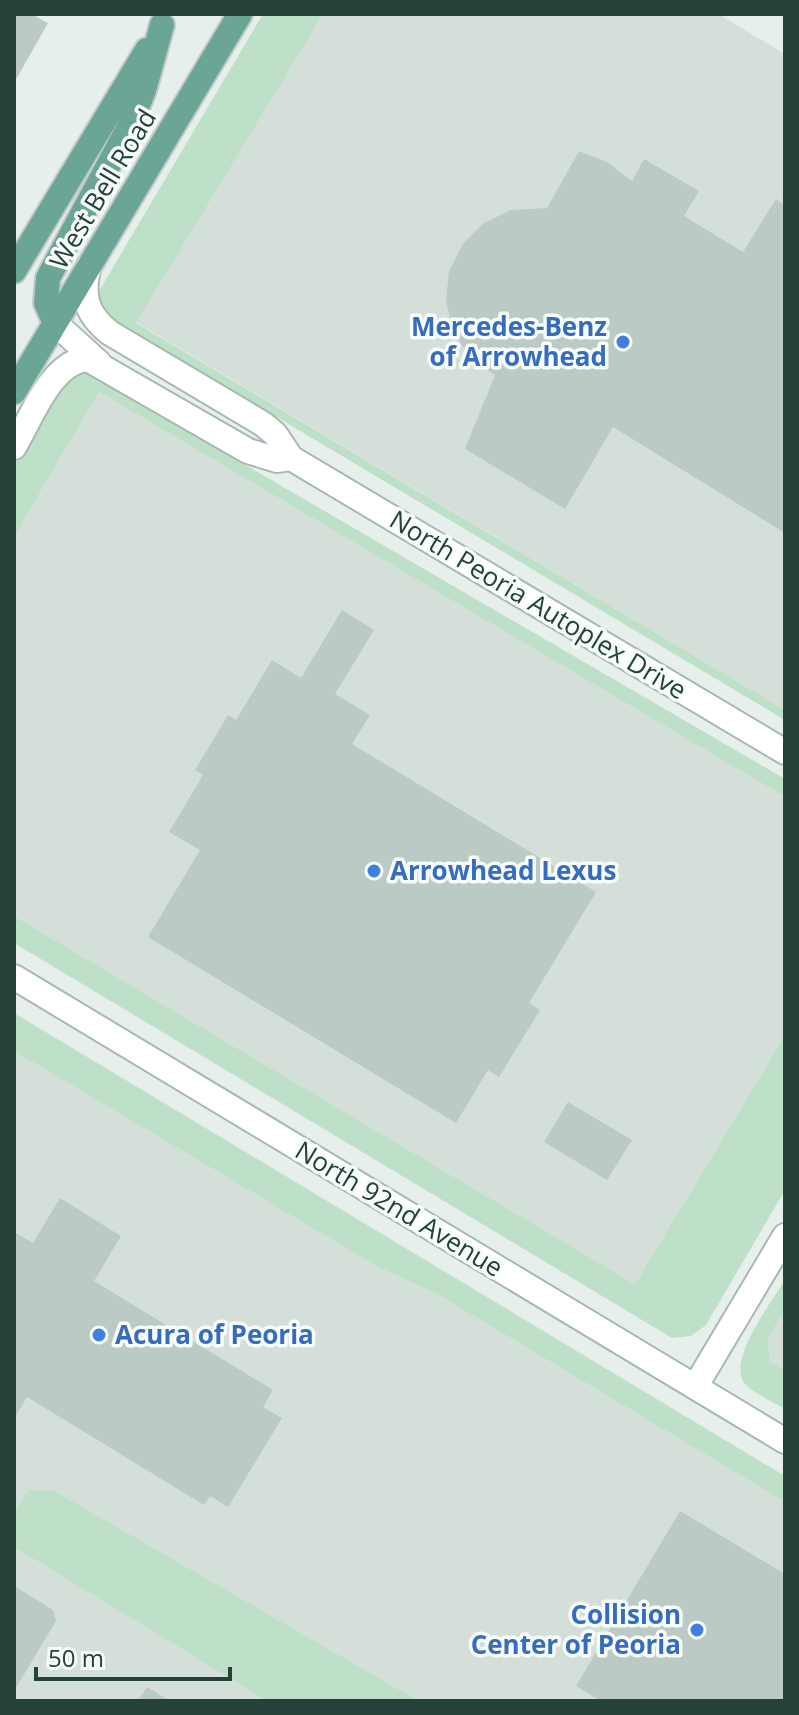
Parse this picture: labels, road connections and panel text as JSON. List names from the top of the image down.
{
  "streets": {
    "main road": ["West Bell Road"],
    "street": ["North Peoria Autoplex Drive", "North 92nd Avenue"]
  },
  "crossings": [
    ["West Bell Road", "North Peoria Autoplex Drive"]
  ],
  "places": [
    "Mercedes-Benz of Arrowhead",
    "Arrowhead Lexus",
    "Acura of Peoria",
    "Collision Center of Peoria"
  ],
  "scale_bar": "50 m"
}
